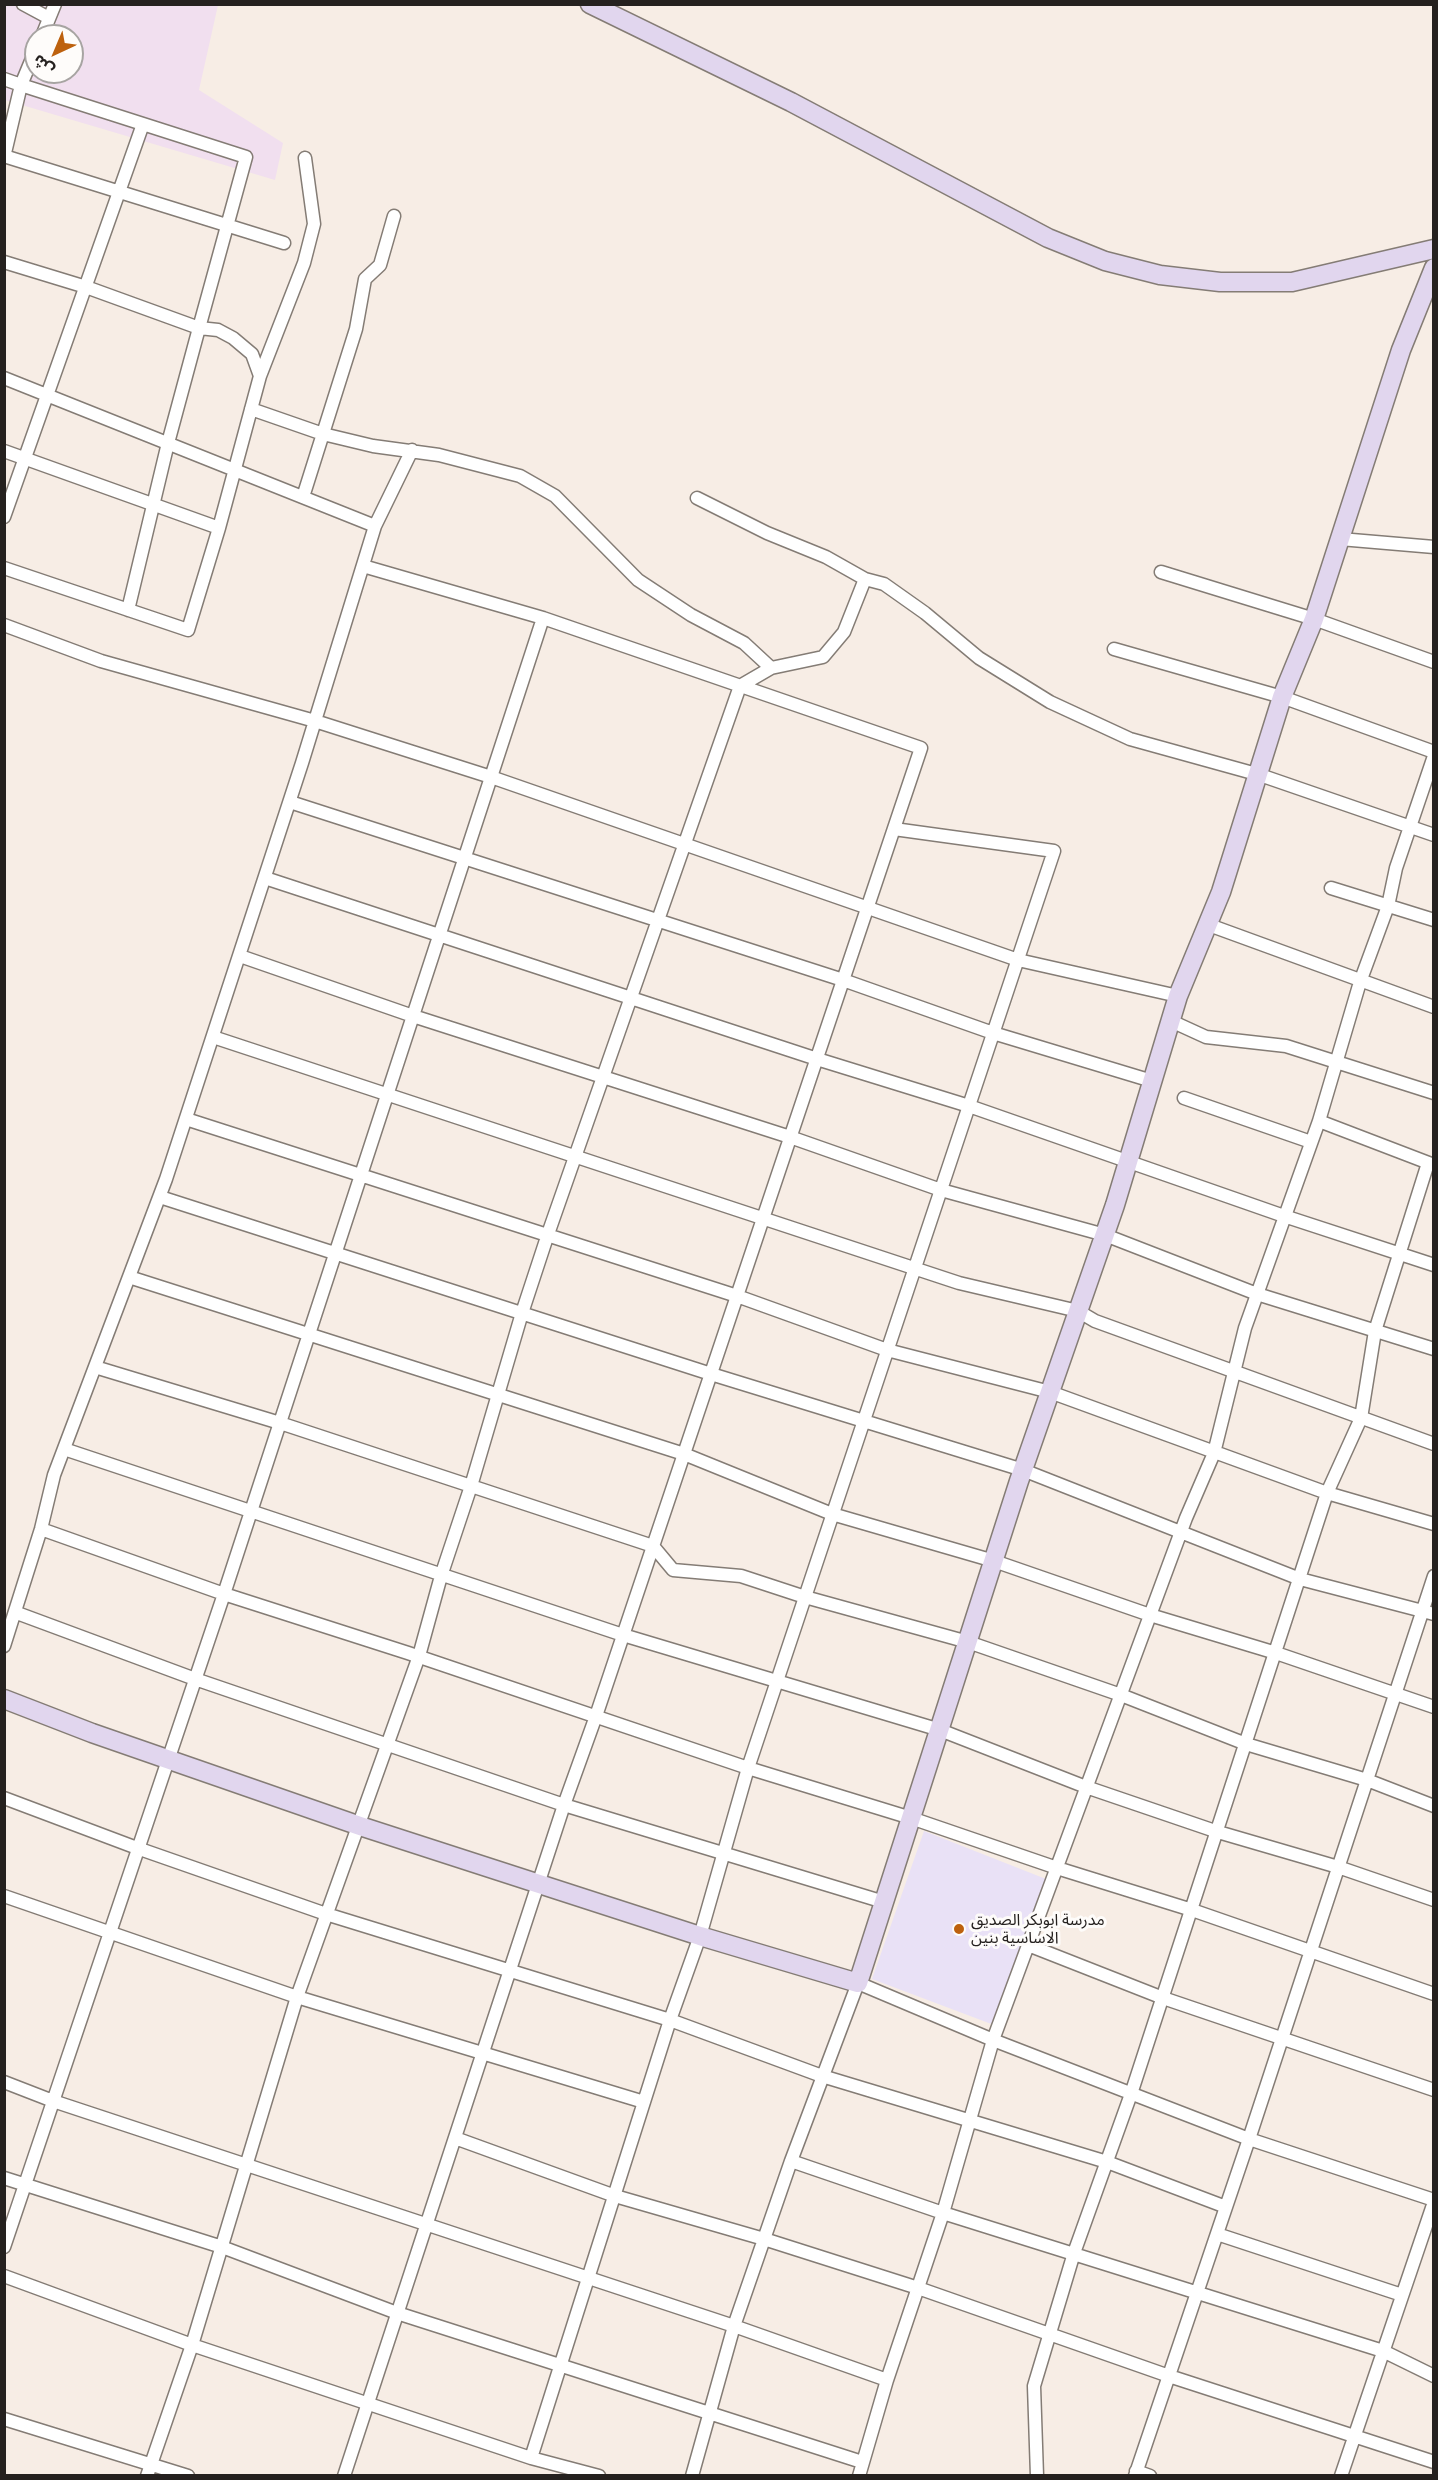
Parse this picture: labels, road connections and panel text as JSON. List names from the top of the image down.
{
  "places": ["مدرسة ابوبكر الصديق الاساسية بنين"],
  "north": "bottom left"
}
